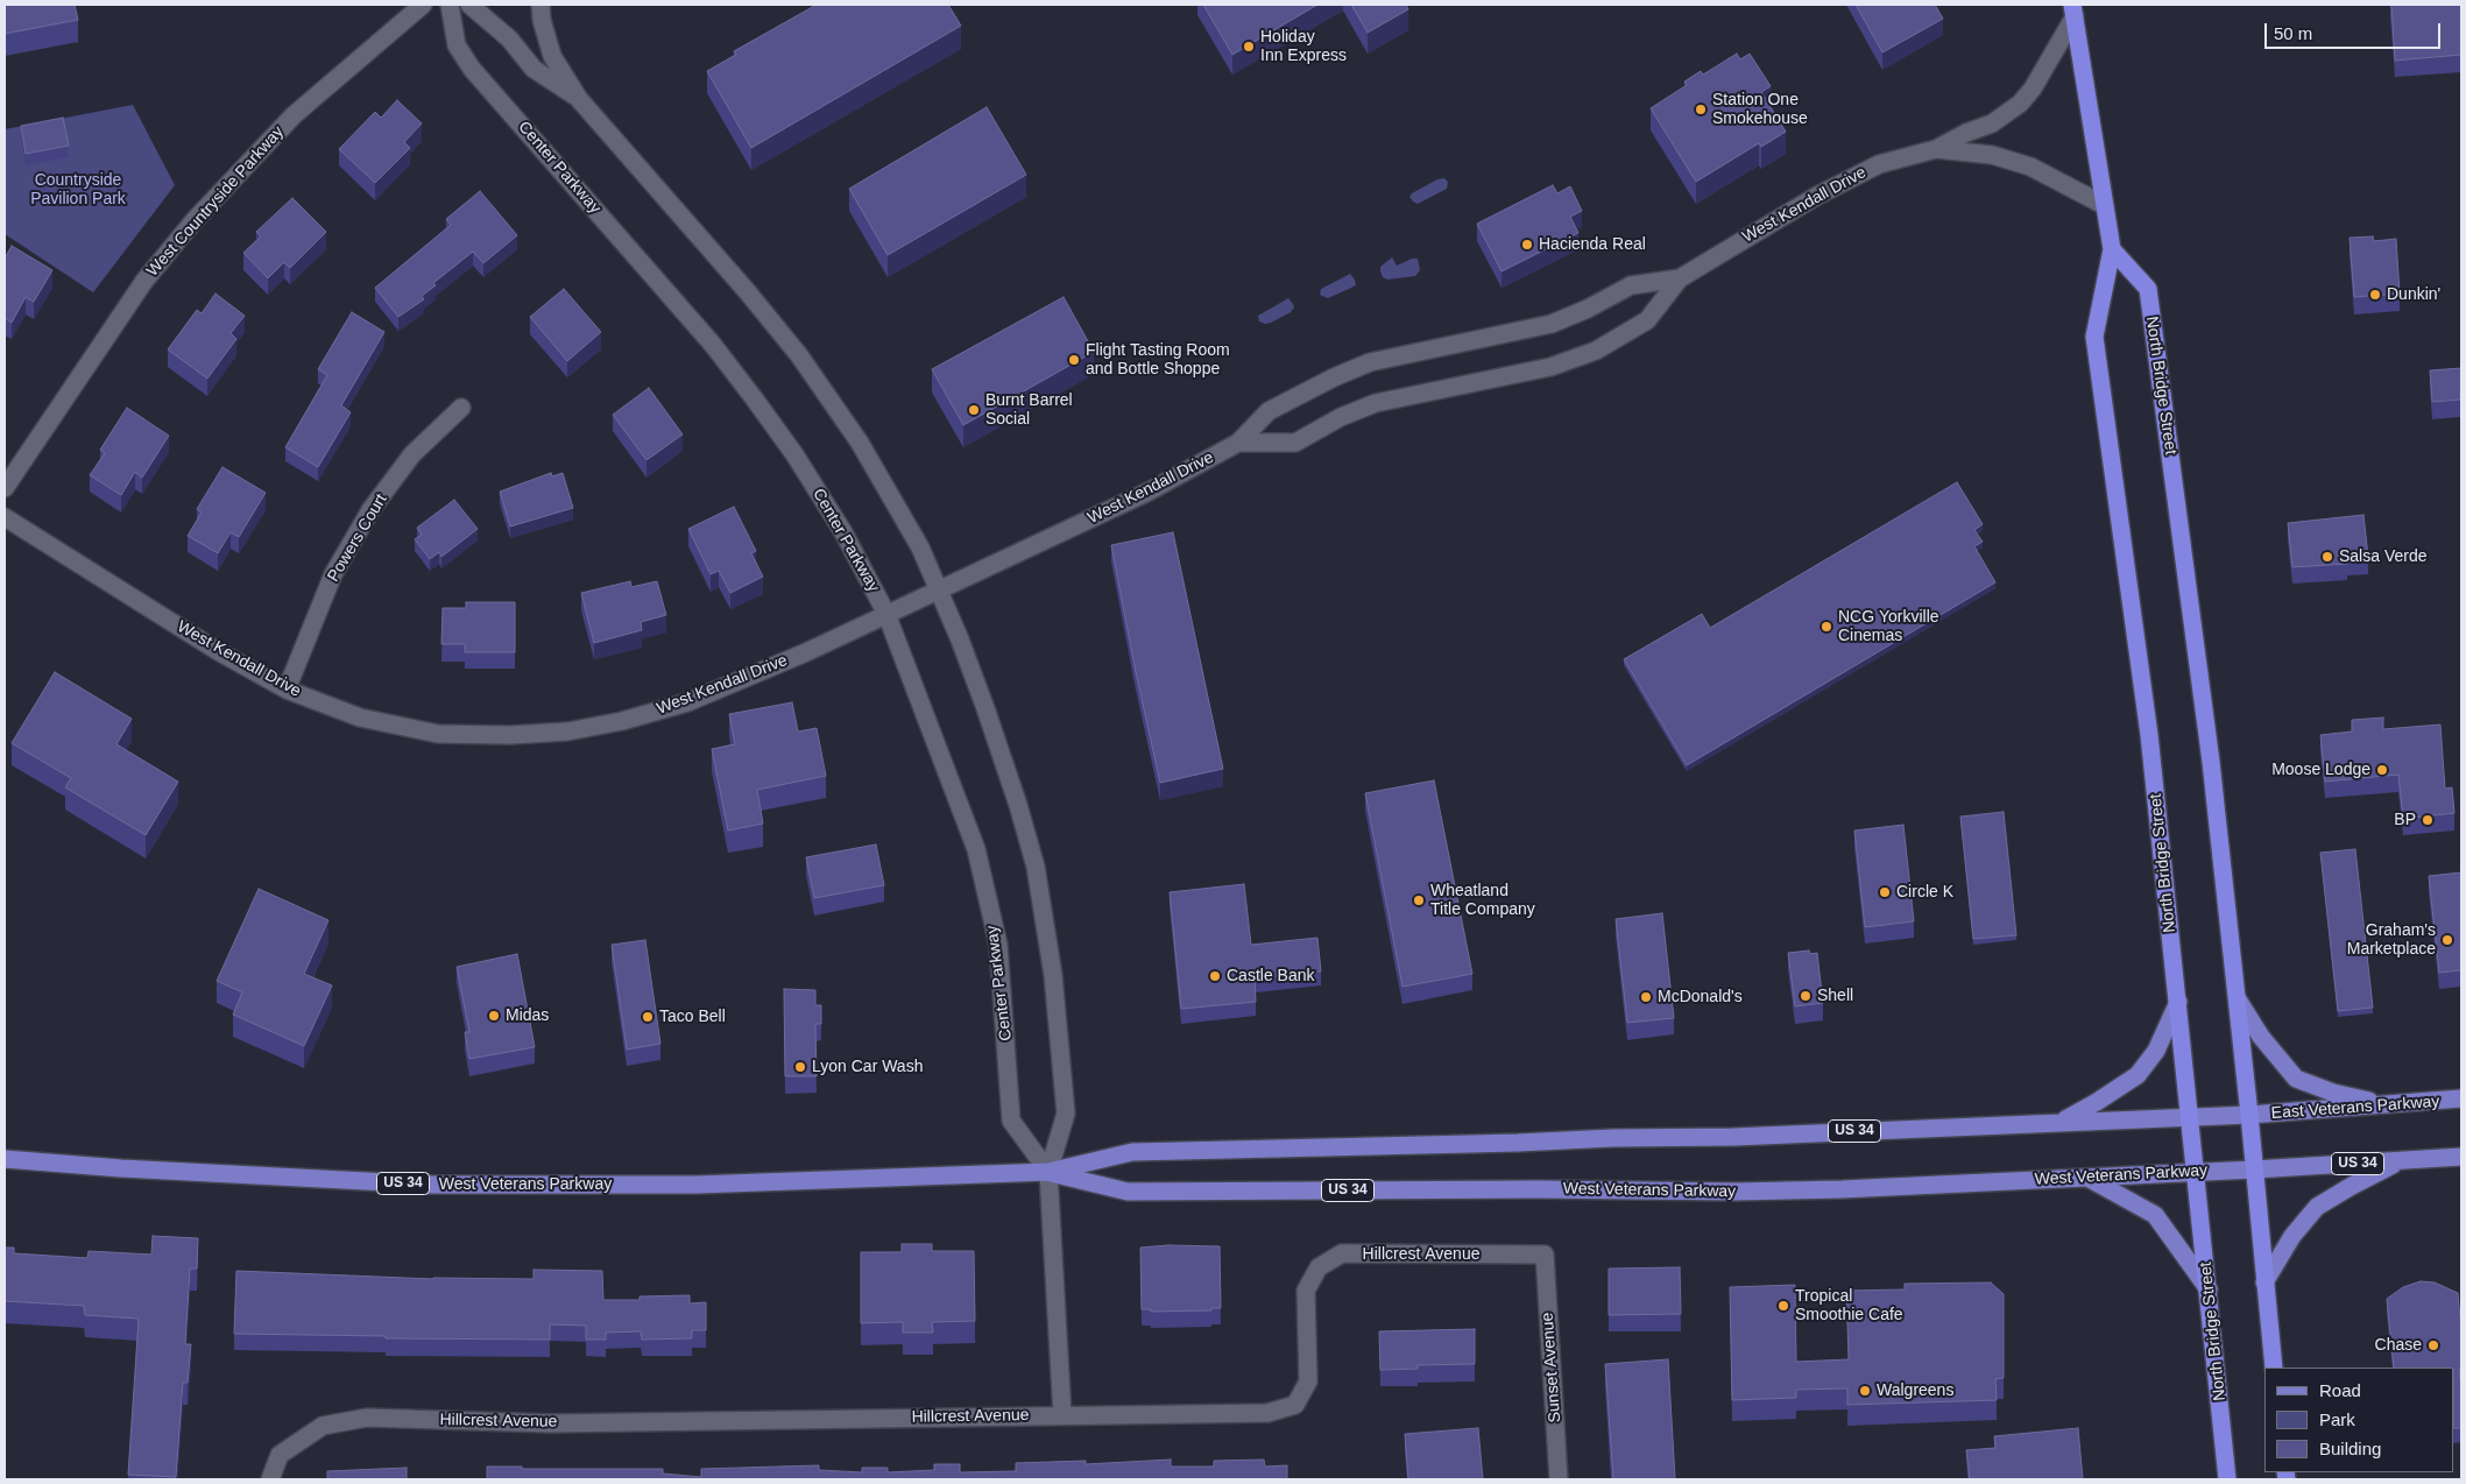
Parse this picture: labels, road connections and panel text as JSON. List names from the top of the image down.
{
  "streets": {
    "highway": ["North Bridge Street"],
    "main road": ["East Veterans Parkway", "US 34", "West Veterans Parkway"],
    "street": [
      "Center Parkway",
      "West Countryside Parkway",
      "West Kendall Drive",
      "Powers Court",
      "Hillcrest Avenue",
      "Sunset Avenue"
    ]
  },
  "crossings": [
    ["Center Parkway", "West Kendall Drive"],
    ["Center Parkway", "West Veterans Parkway"],
    ["West Kendall Drive", "North Bridge Street"],
    ["West Kendall Drive", "Powers Court"],
    ["North Bridge Street", "East Veterans Parkway"],
    ["North Bridge Street", "US 34"],
    ["North Bridge Street", "West Veterans Parkway"],
    ["East Veterans Parkway", "West Veterans Parkway"],
    ["US 34", "West Veterans Parkway"],
    ["Hillcrest Avenue", "Sunset Avenue"]
  ],
  "parks": ["Countryside Pavilion Park"],
  "places": [
    "Holiday Inn Express",
    "Station One Smokehouse",
    "Hacienda Real",
    "Dunkin'",
    "Flight Tasting Room and Bottle Shoppe",
    "Burnt Barrel Social",
    "Salsa Verde",
    "NCG Yorkville Cinemas",
    "Moose Lodge",
    "BP",
    "Circle K",
    "Wheatland Title Company",
    "Graham's Marketplace",
    "Castle Bank",
    "Shell",
    "McDonald's",
    "Midas",
    "Taco Bell",
    "Lyon Car Wash",
    "Tropical Smoothie Cafe",
    "Chase",
    "Walgreens"
  ],
  "legend": ["Road", "Park", "Building"],
  "scale_bar": "50 m"
}
